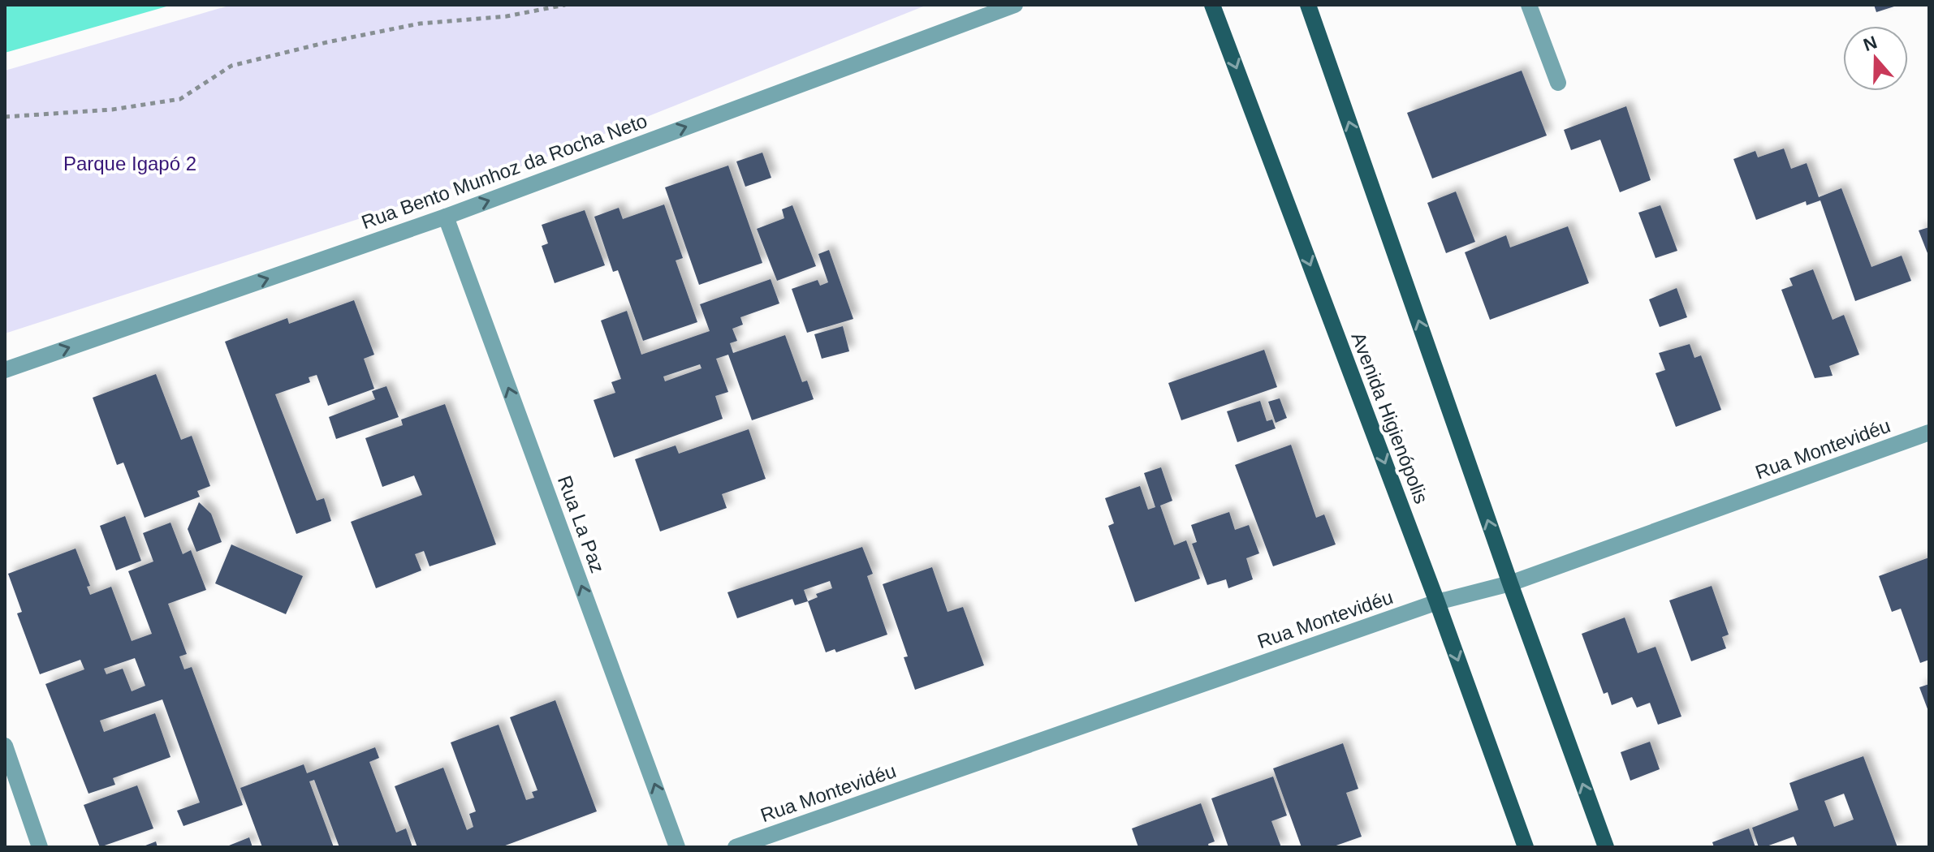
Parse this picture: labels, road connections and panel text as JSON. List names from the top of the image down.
{
  "streets": {
    "main road": ["Avenida Higienópolis"],
    "street": ["Rua Bento Munhoz da Rocha Neto", "Rua Montevidéu", "Rua La Paz"]
  },
  "crossings": [
    ["Rua Bento Munhoz da Rocha Neto", "Rua La Paz"],
    ["Avenida Higienópolis", "Rua Montevidéu"]
  ],
  "one_way": ["Rua Bento Munhoz da Rocha Neto", "Rua La Paz"],
  "parks": ["Parque Igapó 2"],
  "north": "top"
}
